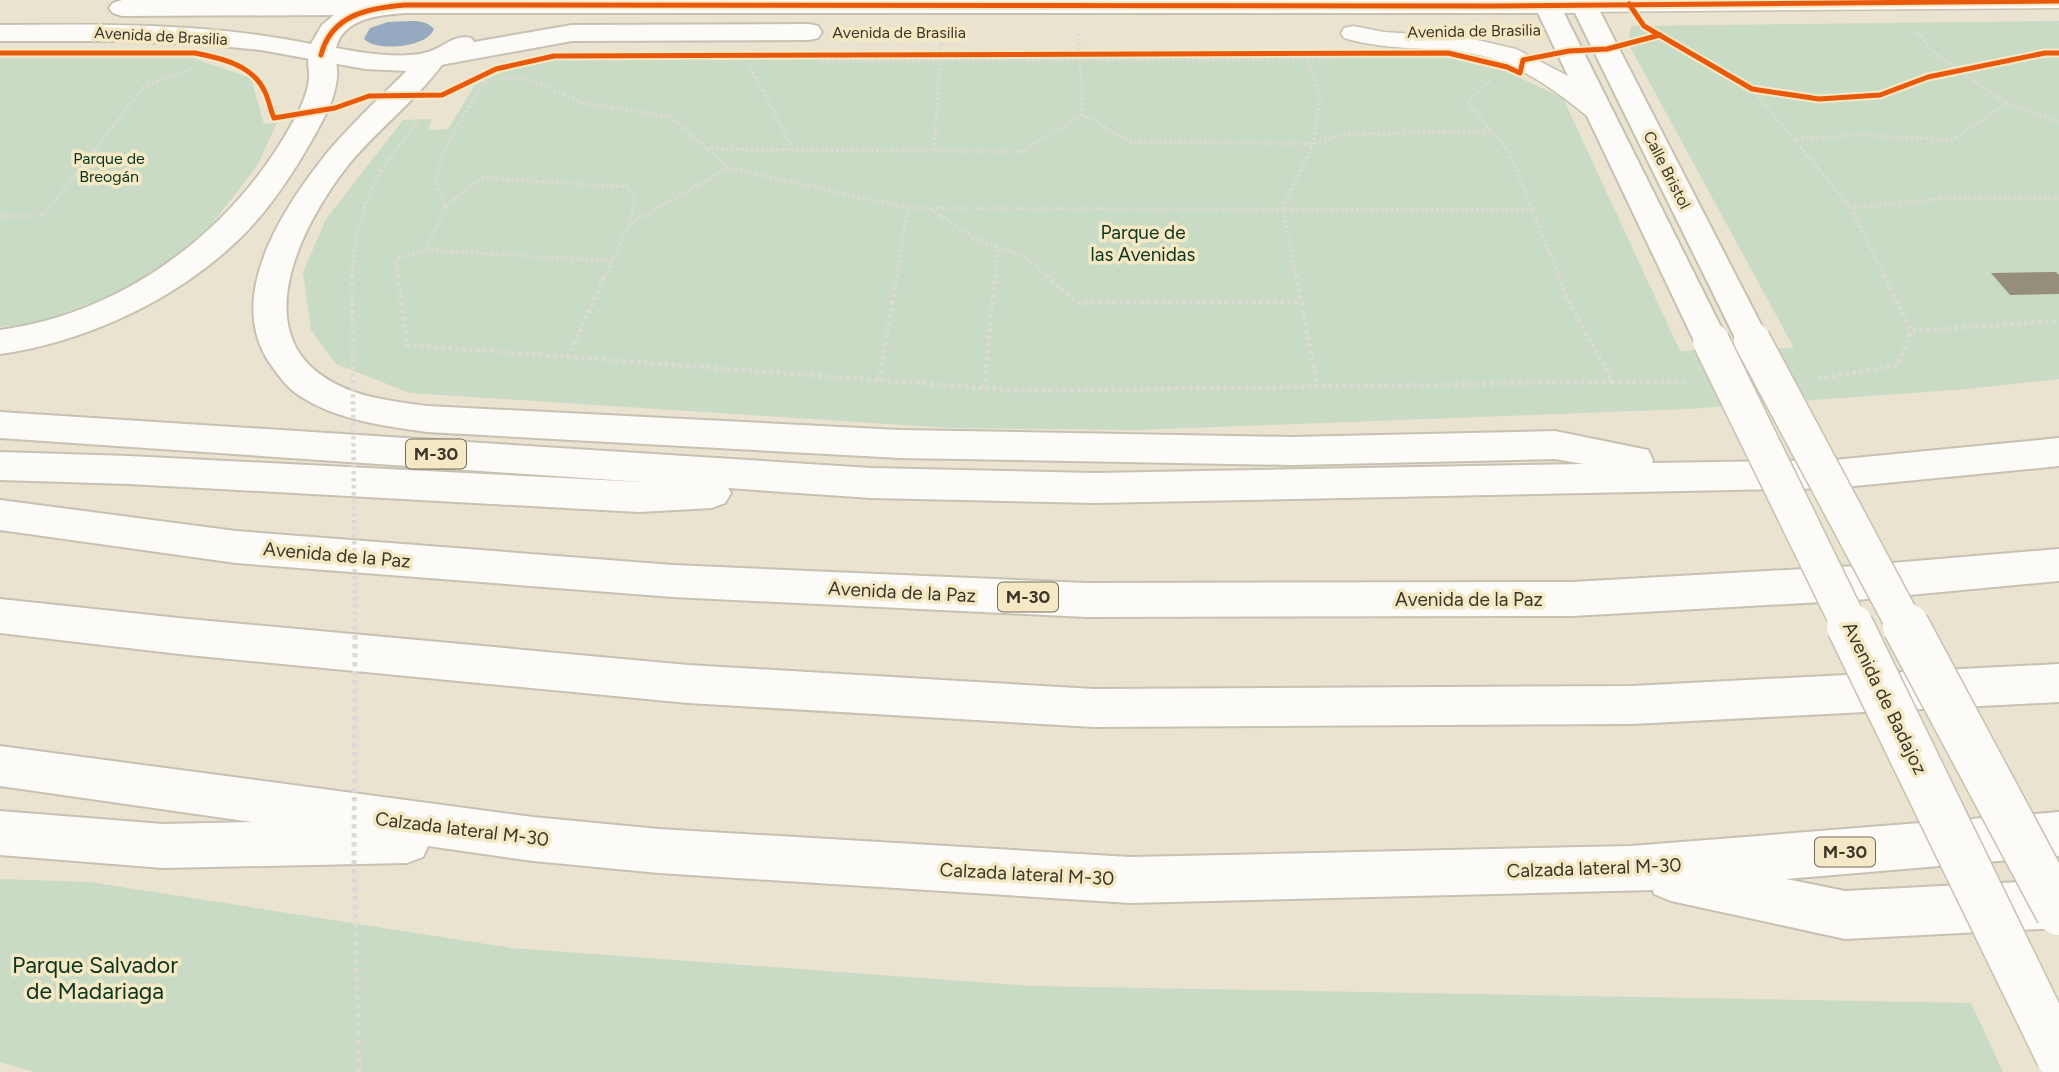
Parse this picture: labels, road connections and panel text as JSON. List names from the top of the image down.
{
  "streets": {
    "main road": [
      "Avenida de Brasilia",
      "Calle Bristol",
      "M-30",
      "Avenida de la Paz",
      "Avenida de Badajoz",
      "Calzada lateral M-30"
    ]
  },
  "crossings": [
    ["Avenida de Brasilia", "Calle Bristol"],
    ["Calle Bristol", "Avenida de Badajoz"]
  ],
  "parks": ["Parque de Breogán", "Parque de las Avenidas", "Parque Salvador de Madariaga"]
}
